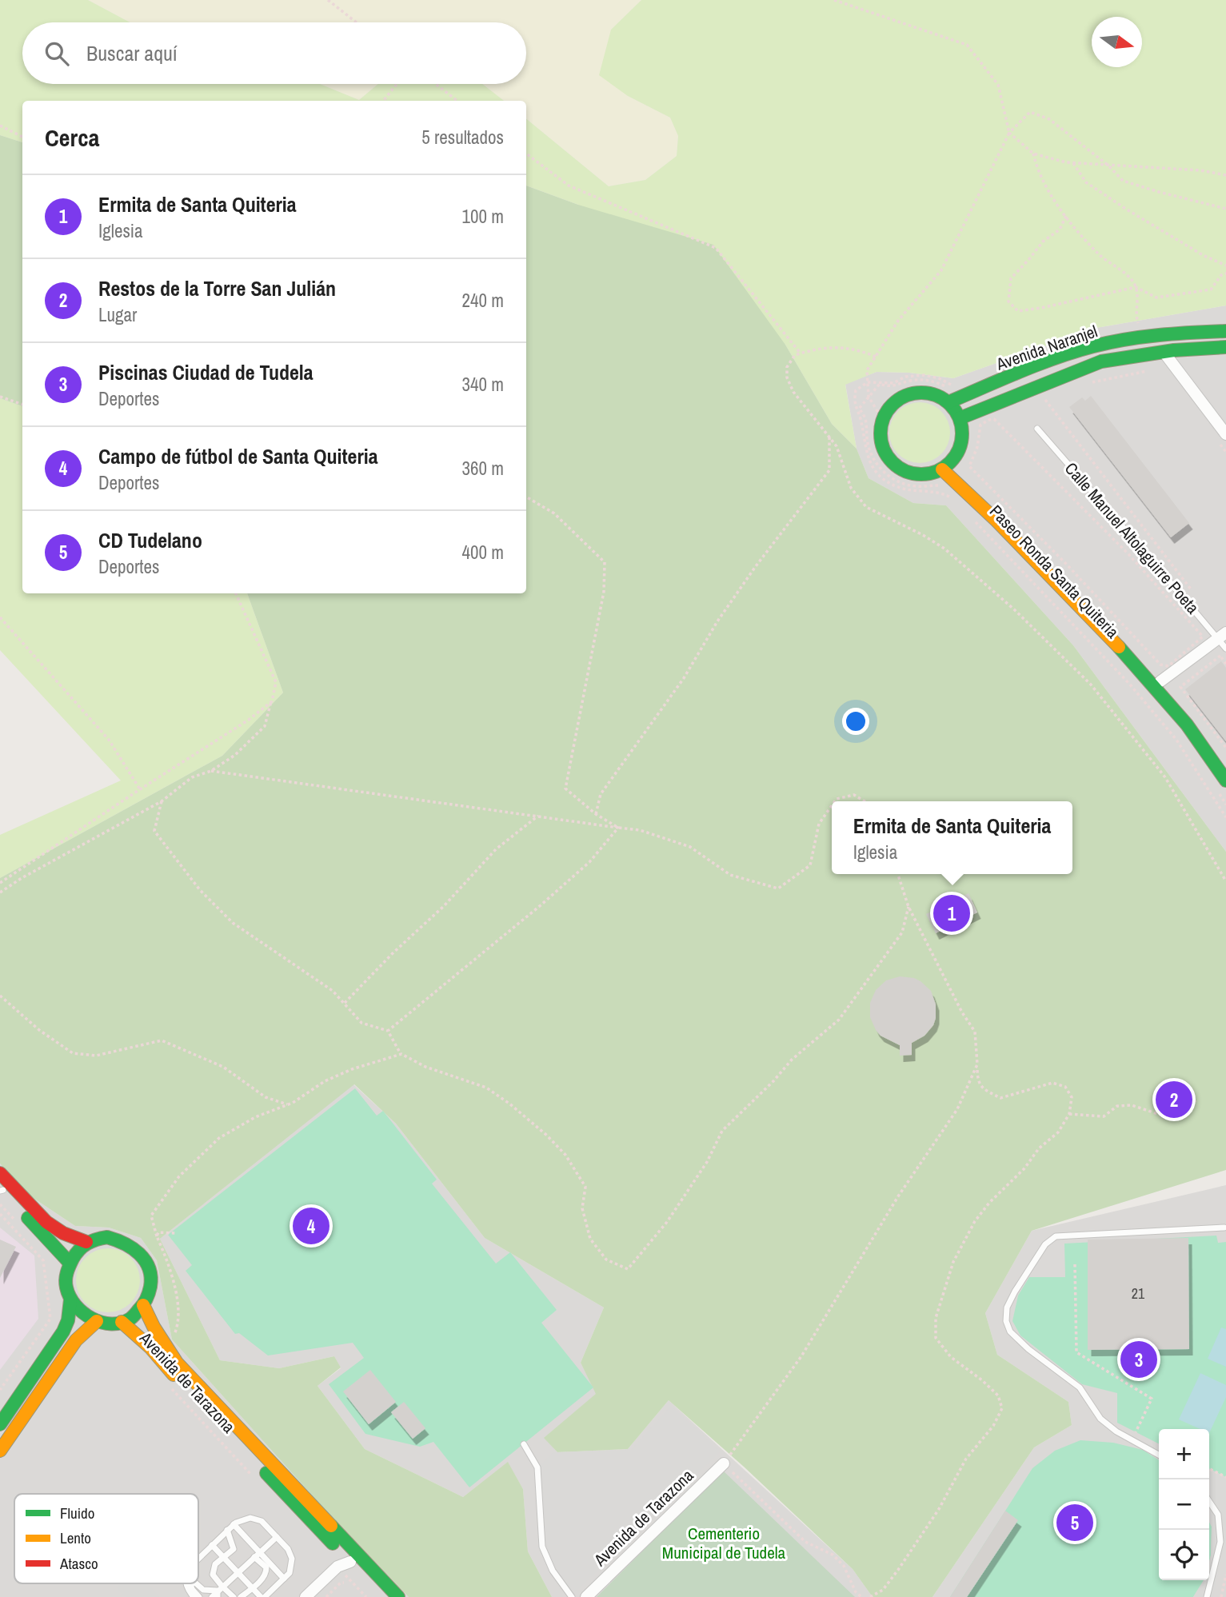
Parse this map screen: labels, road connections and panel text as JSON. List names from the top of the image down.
{
  "streets": {
    "street": ["Avenida Naranjel", "Paseo Ronda Santa Quiteria", "Avenida de Tarazona"],
    "lane": ["Calle Manuel Altolaguirre Poeta"]
  },
  "crossings": [
    ["Avenida Naranjel", "Paseo Ronda Santa Quiteria"]
  ],
  "parks": ["Cementerio Municipal de Tudela"],
  "house_numbers": ["21"],
  "legend": ["Fluido", "Lento", "Atasco"],
  "north": "right",
  "page": {
    "search": "Buscar aquí",
    "heading": ["Cerca", "5 resultados"],
    "list": [
      {
        "mark": "1",
        "name": "Ermita de Santa Quiteria",
        "note": "Iglesia",
        "value": "100 m"
      },
      {
        "mark": "2",
        "name": "Restos de la Torre San Julián",
        "note": "Lugar",
        "value": "240 m"
      },
      {
        "mark": "3",
        "name": "Piscinas Ciudad de Tudela",
        "note": "Deportes",
        "value": "340 m"
      },
      {
        "mark": "4",
        "name": "Campo de fútbol de Santa Quiteria",
        "note": "Deportes",
        "value": "360 m"
      },
      {
        "mark": "5",
        "name": "CD Tudelano",
        "note": "Deportes",
        "value": "400 m"
      }
    ],
    "popup": ["Ermita de Santa Quiteria", "Iglesia"],
    "pins": [
      "1",
      "2",
      "4",
      "3",
      "5"
    ],
    "map_buttons": ["+", "−"]
  }
}
